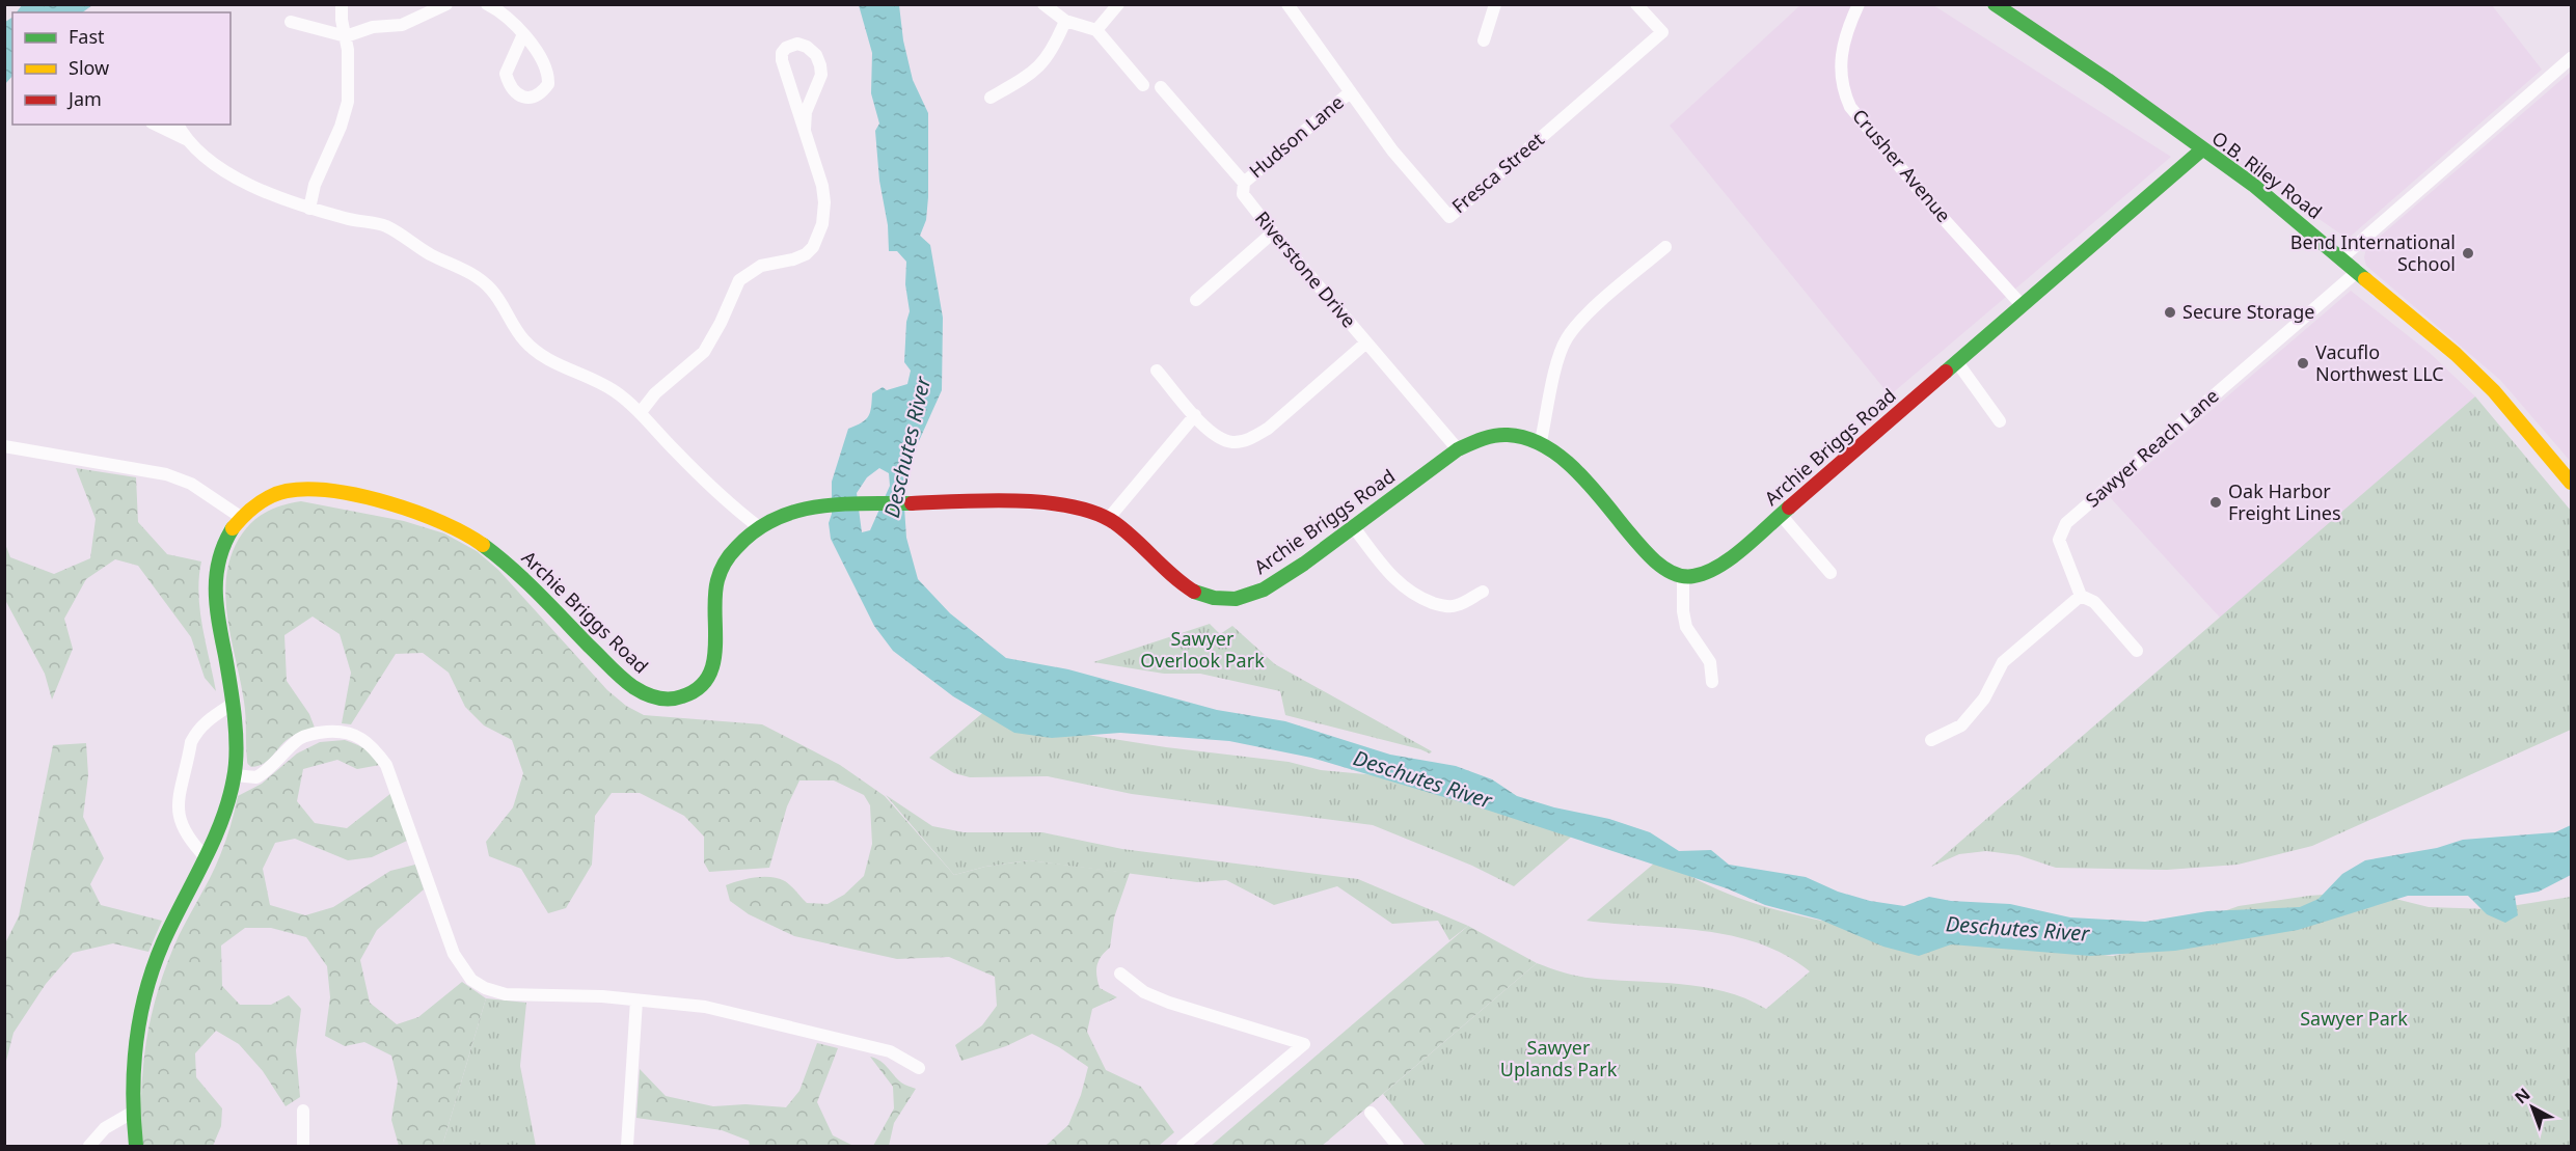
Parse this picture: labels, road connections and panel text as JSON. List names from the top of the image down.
{
  "streets": {
    "street": [
      "Hudson Lane",
      "Crusher Avenue",
      "Fresca Street",
      "O.B. Riley Road",
      "Riverstone Drive",
      "Archie Briggs Road",
      "Sawyer Reach Lane"
    ]
  },
  "crossings": [
    ["Hudson Lane", "Fresca Street"],
    ["Hudson Lane", "Riverstone Drive"],
    ["Crusher Avenue", "Archie Briggs Road"],
    ["O.B. Riley Road", "Archie Briggs Road"],
    ["O.B. Riley Road", "Sawyer Reach Lane"],
    ["Riverstone Drive", "Archie Briggs Road"]
  ],
  "water": ["Deschutes River"],
  "parks": ["Sawyer Overlook Park", "Sawyer Park", "Sawyer Uplands Park"],
  "places": [
    "Bend International School",
    "Secure Storage",
    "Vacuflo Northwest LLC",
    "Oak Harbor Freight Lines"
  ],
  "legend": ["Fast", "Slow", "Jam"],
  "north": "top left"
}
